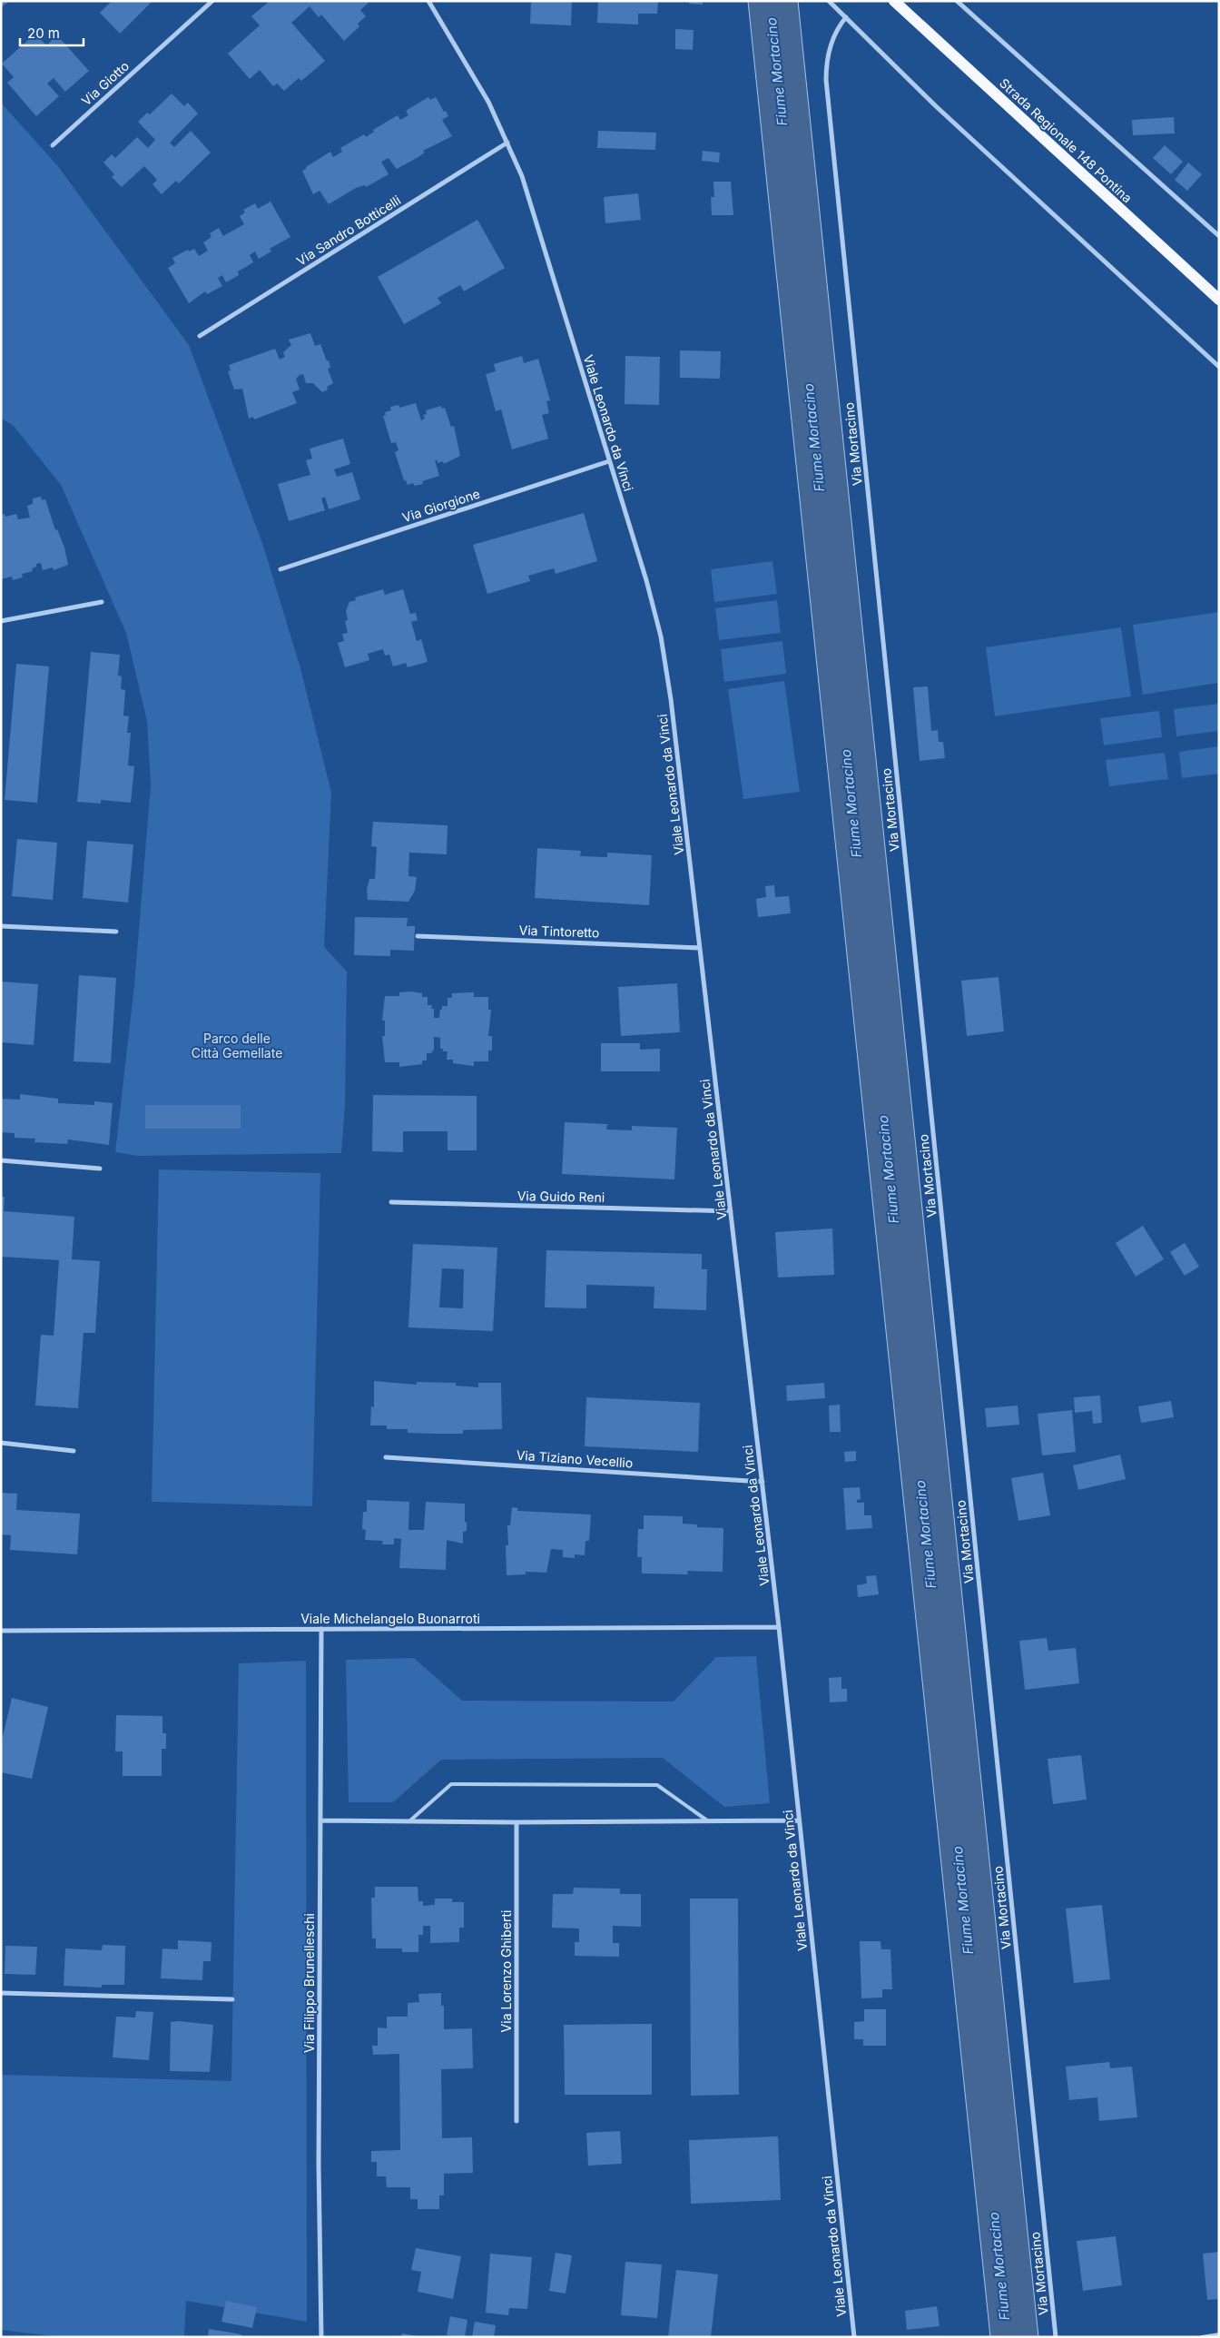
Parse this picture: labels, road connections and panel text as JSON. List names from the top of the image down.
{
  "streets": {
    "main road": ["Strada Regionale 148 Pontina"],
    "street": [
      "Via Giotto",
      "Via Sandro Botticelli",
      "Viale Leonardo da Vinci",
      "Via Mortacino",
      "Via Giorgione",
      "Via Tintoretto",
      "Via Guido Reni",
      "Via Tiziano Vecellio",
      "Viale Michelangelo Buonarroti",
      "Via Lorenzo Ghiberti",
      "Via Filippo Brunelleschi"
    ]
  },
  "crossings": [
    ["Via Sandro Botticelli", "Viale Leonardo da Vinci"],
    ["Viale Leonardo da Vinci", "Via Giorgione"],
    ["Viale Leonardo da Vinci", "Via Tintoretto"],
    ["Viale Leonardo da Vinci", "Via Guido Reni"],
    ["Viale Leonardo da Vinci", "Via Tiziano Vecellio"],
    ["Viale Leonardo da Vinci", "Viale Michelangelo Buonarroti"],
    ["Viale Michelangelo Buonarroti", "Via Filippo Brunelleschi"]
  ],
  "water": ["Fiume Mortacino"],
  "parks": ["Parco delle Città Gemellate"],
  "scale_bar": "20 m"
}
